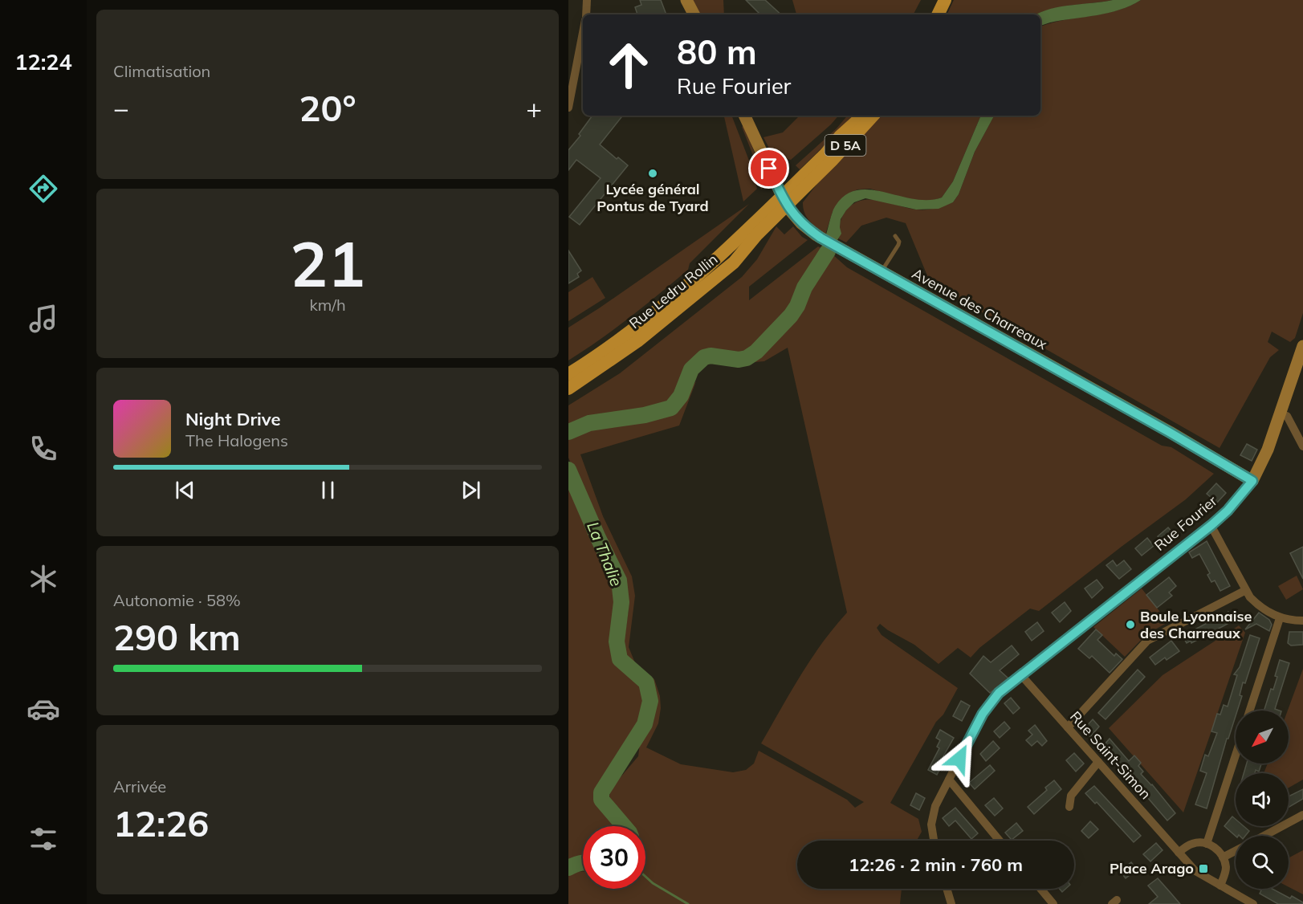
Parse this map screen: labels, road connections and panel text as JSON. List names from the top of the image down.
{
  "streets": {
    "main road": [
      "D 5A",
      "Rue Ledru Rollin",
      "Avenue des Charreaux",
      "Rue Fourier"
    ],
    "street": ["Rue Saint-Simon"]
  },
  "crossings": [
    ["D 5A", "Rue Ledru Rollin"],
    ["D 5A", "Avenue des Charreaux"],
    ["Rue Ledru Rollin", "Avenue des Charreaux"],
    ["Avenue des Charreaux", "Rue Fourier"],
    ["Rue Fourier", "Rue Saint-Simon"]
  ],
  "water": ["La Thalie"],
  "places": {
    "other": ["Lycée général Pontus de Tyard", "Boule Lyonnaise des Charreaux"],
    "transit": ["Place Arago"]
  },
  "north": "bottom left",
  "page": {
    "tabs": "12:24",
    "tile": [
      "Climatisation",
      ["21", "km/h"],
      ["Autonomie · 58%", "290 km"],
      ["Arrivée", "12:26"]
    ],
    "turn": ["80 m", "Rue Fourier"],
    "heat": ["−", "20°", "+"],
    "song": ["Night Drive", "The Halogens"],
    "limit": "30",
    "trip": "12:26 · 2 min · 760 m"
  }
}
